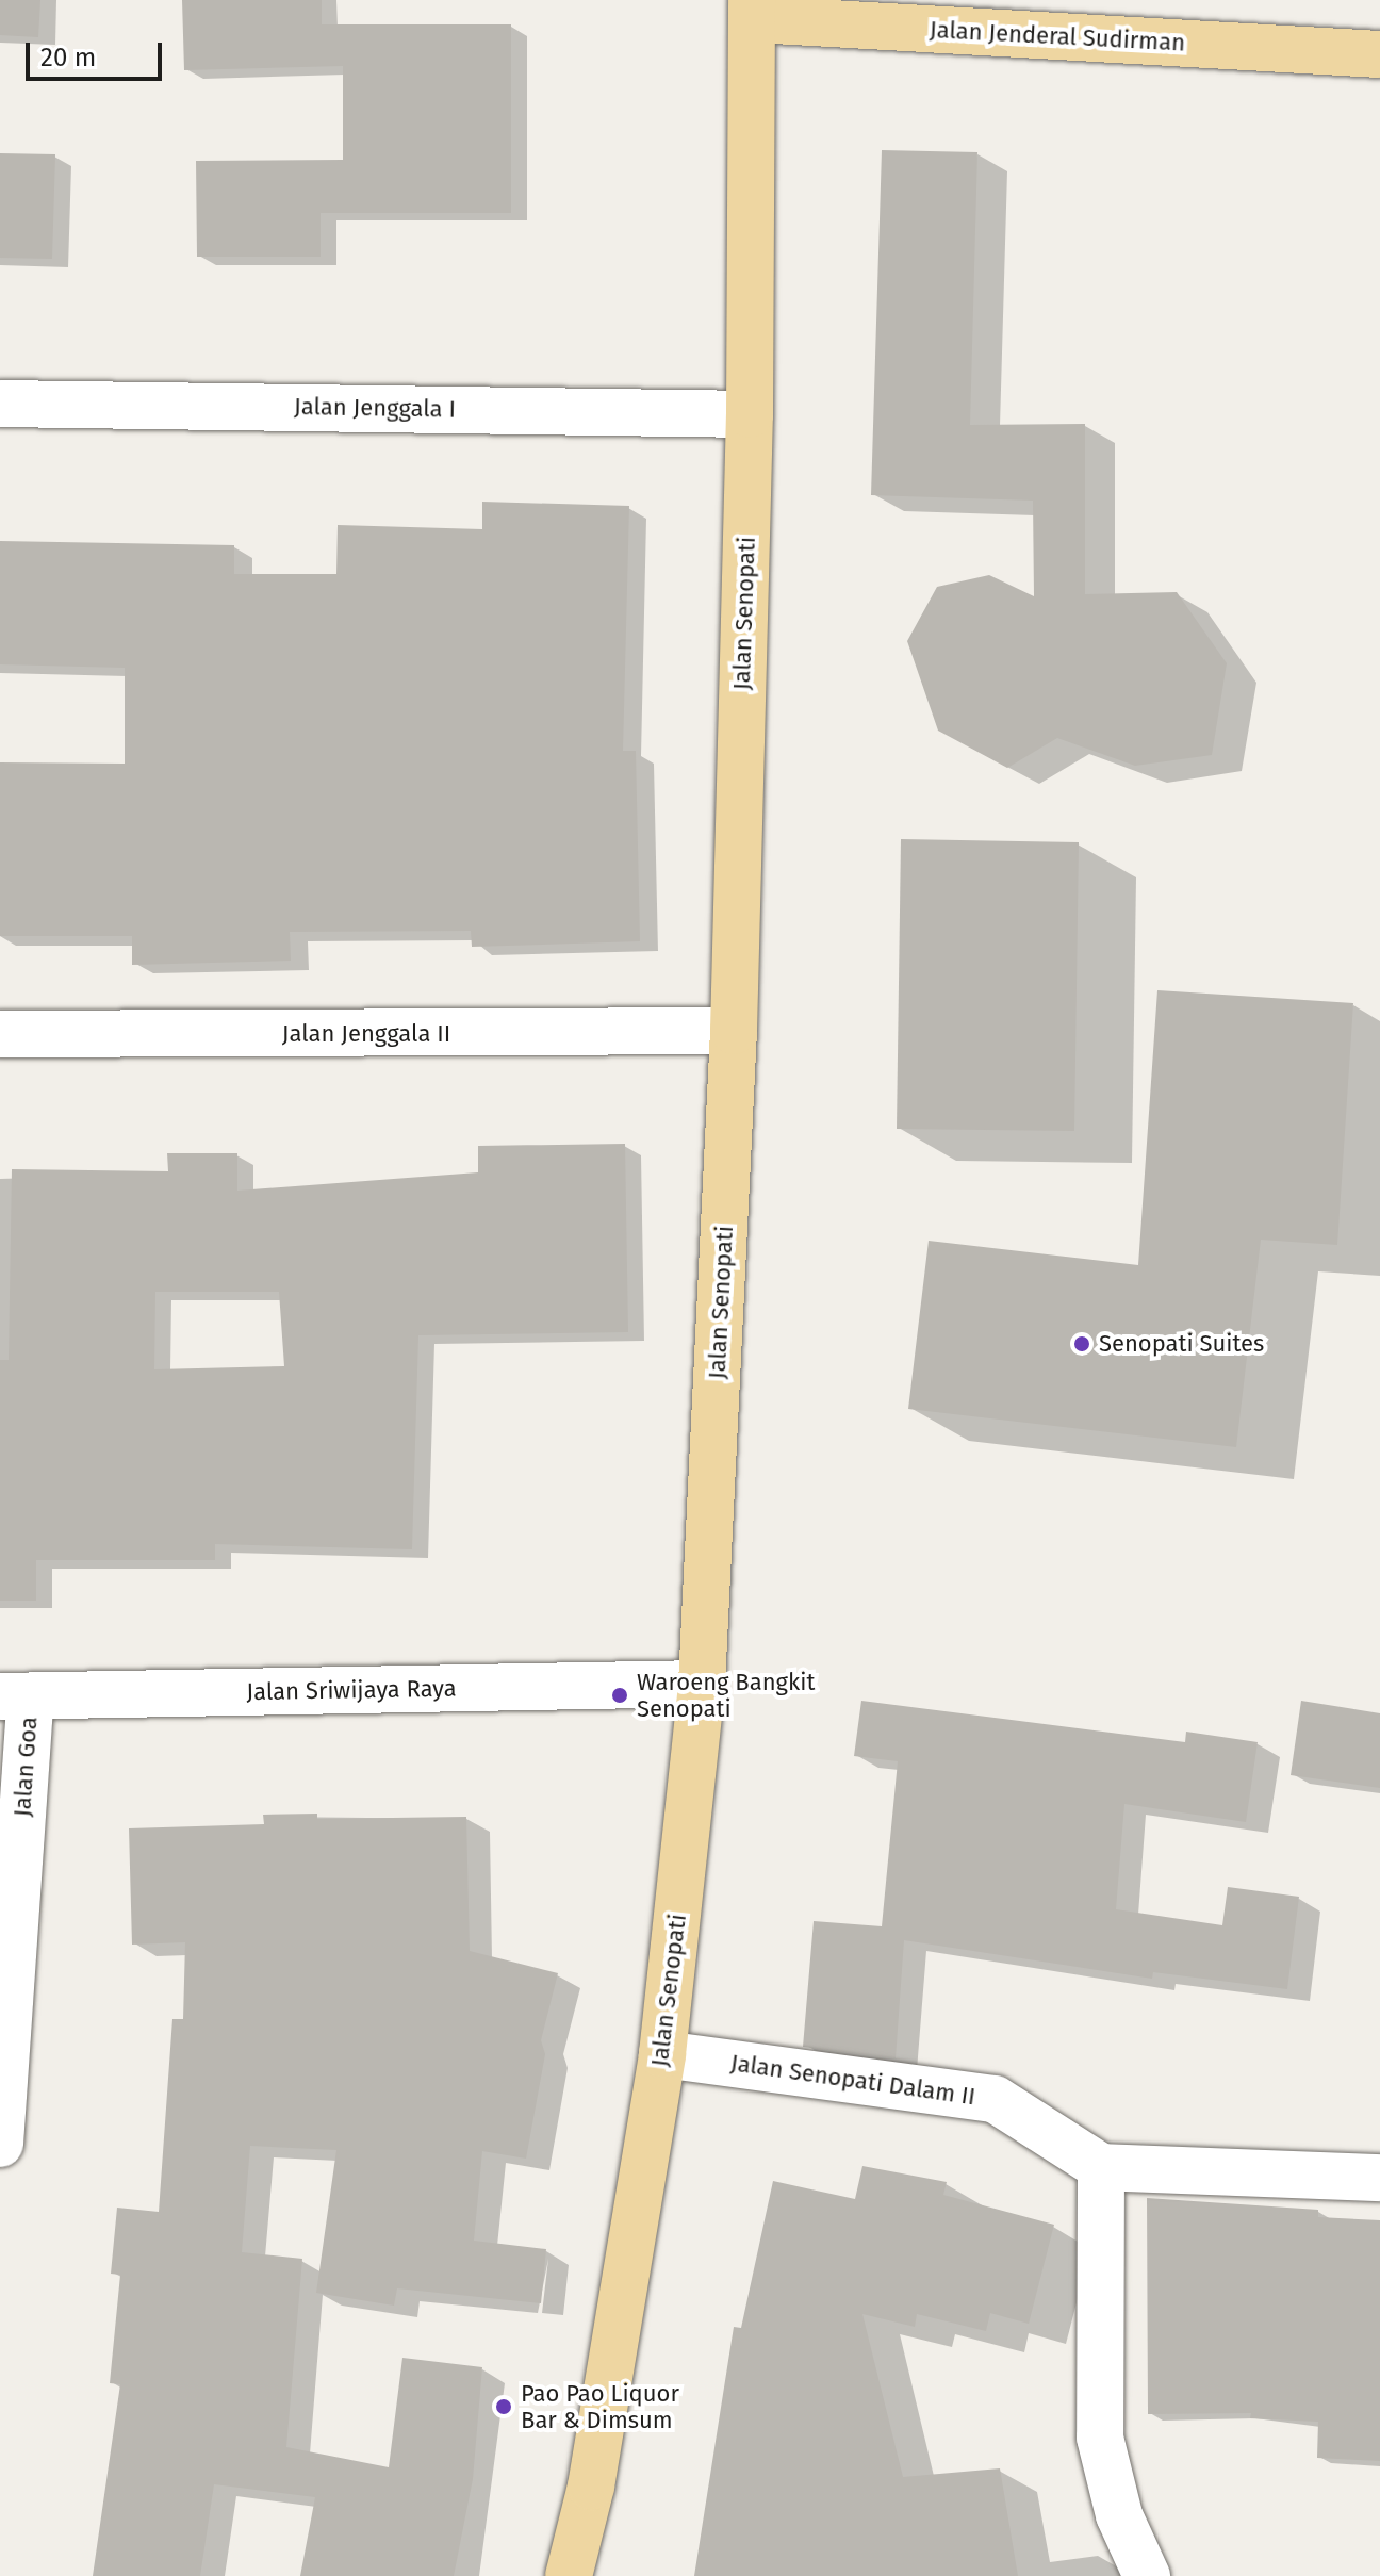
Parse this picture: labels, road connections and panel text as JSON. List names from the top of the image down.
{
  "streets": {
    "main road": ["Jalan Jenderal Sudirman", "Jalan Senopati"],
    "street": [
      "Jalan Jenggala I",
      "Jalan Jenggala II",
      "Jalan Sriwijaya Raya",
      "Jalan Goa",
      "Jalan Senopati Dalam II"
    ]
  },
  "crossings": [
    ["Jalan Jenderal Sudirman", "Jalan Senopati"],
    ["Jalan Jenggala I", "Jalan Senopati"],
    ["Jalan Senopati", "Jalan Jenggala II"],
    ["Jalan Senopati", "Jalan Sriwijaya Raya"],
    ["Jalan Senopati", "Jalan Senopati Dalam II"],
    ["Jalan Sriwijaya Raya", "Jalan Goa"]
  ],
  "places": ["Senopati Suites", "Waroeng Bangkit Senopati", "Pao Pao Liquor Bar & Dimsum"],
  "scale_bar": "20 m"
}
